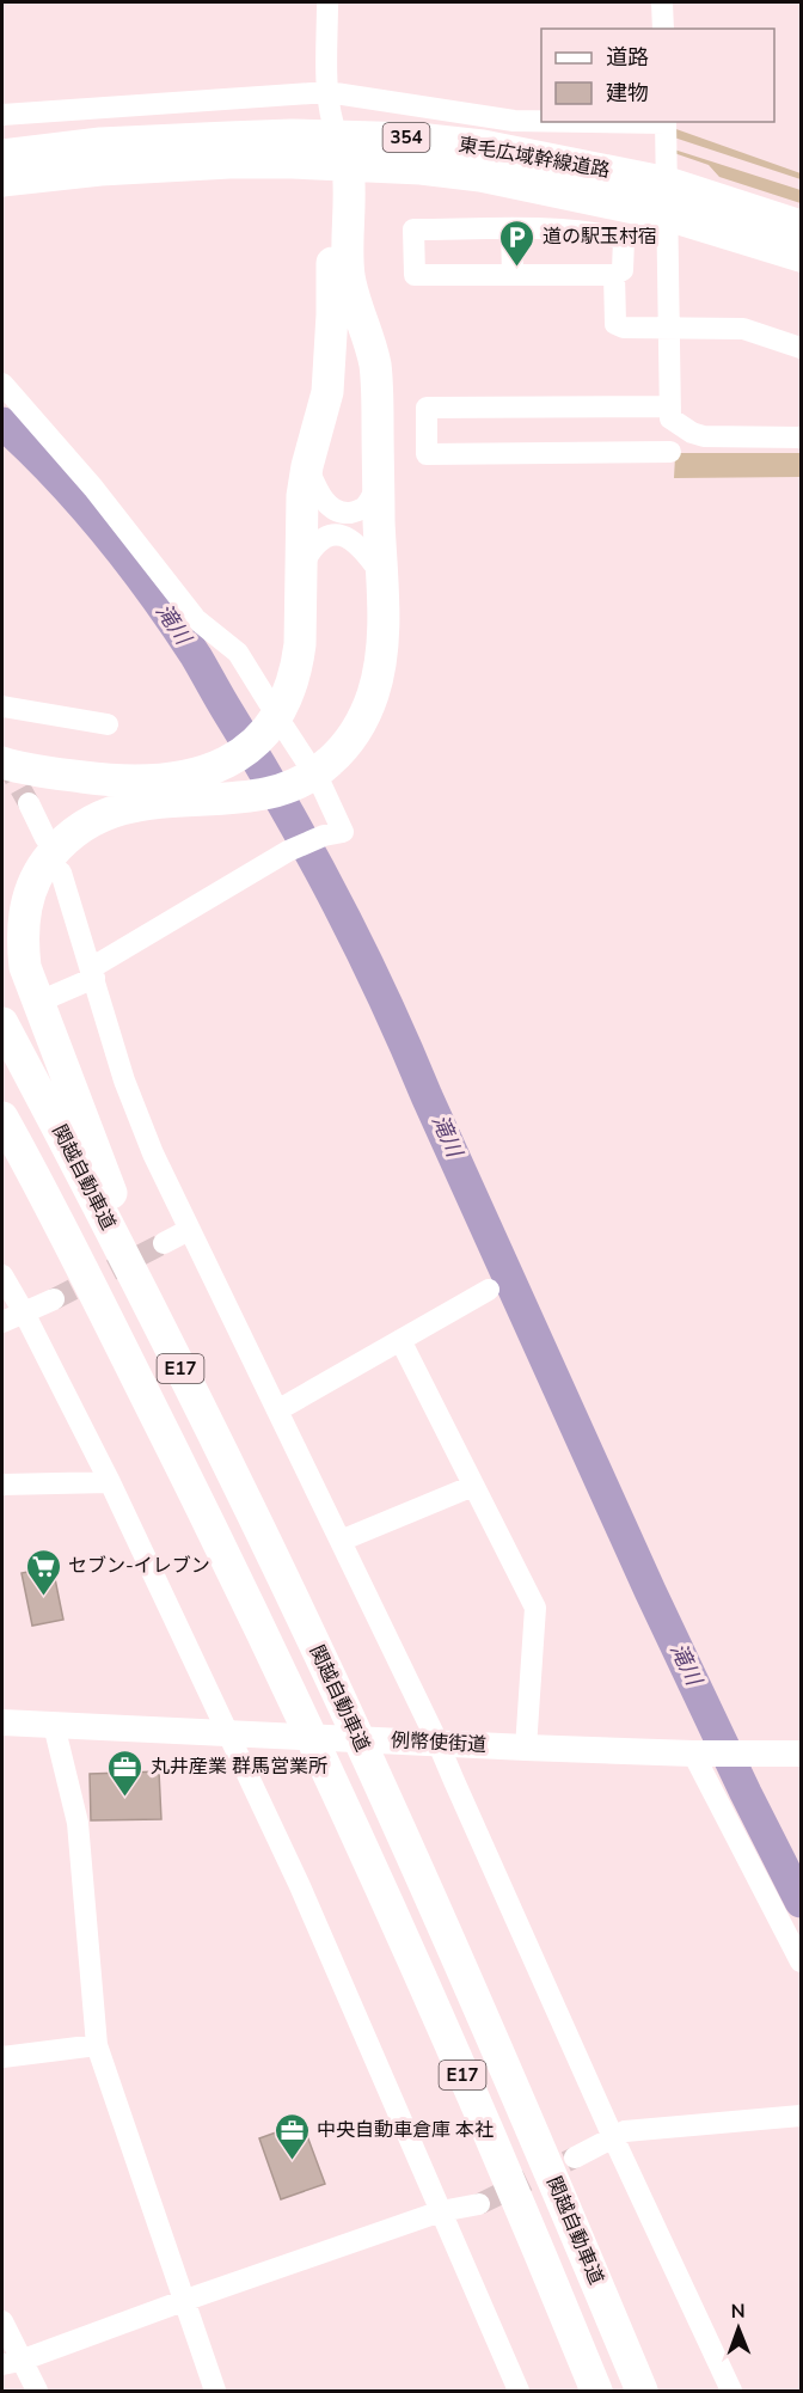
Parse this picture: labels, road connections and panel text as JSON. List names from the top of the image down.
{
  "streets": {
    "highway": [
      "354",
      "東毛広域幹線道路",
      "関越自動車道",
      "E17"
    ],
    "main road": ["例幣使街道"]
  },
  "water": ["滝川"],
  "places": {
    "parking": ["道の駅玉村宿"],
    "supermarket": ["セブン-イレブン"],
    "office": ["丸井産業 群馬営業所", "中央自動車倉庫 本社"]
  },
  "legend": ["道路", "建物"],
  "north": "top"
}
